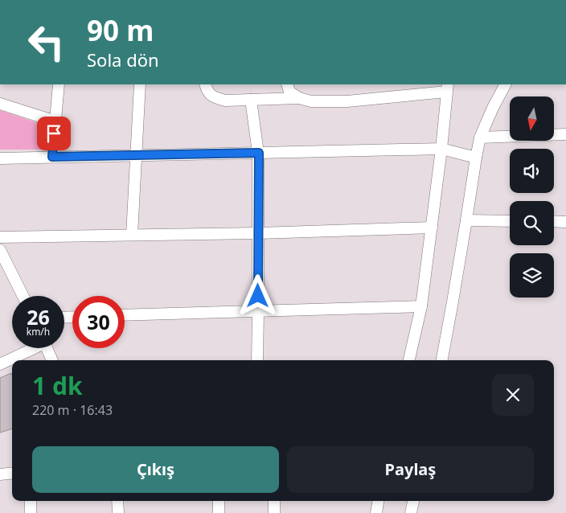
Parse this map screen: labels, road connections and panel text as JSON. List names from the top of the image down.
{
  "north": "bottom",
  "page": {
    "turn": ["90 m", "Sola dön"],
    "speed": "26 km/h",
    "limit": "30",
    "heading": ["1 dk", "220 m · 16:43"],
    "buttons": ["Çıkış", "Paylaş"]
  }
}
